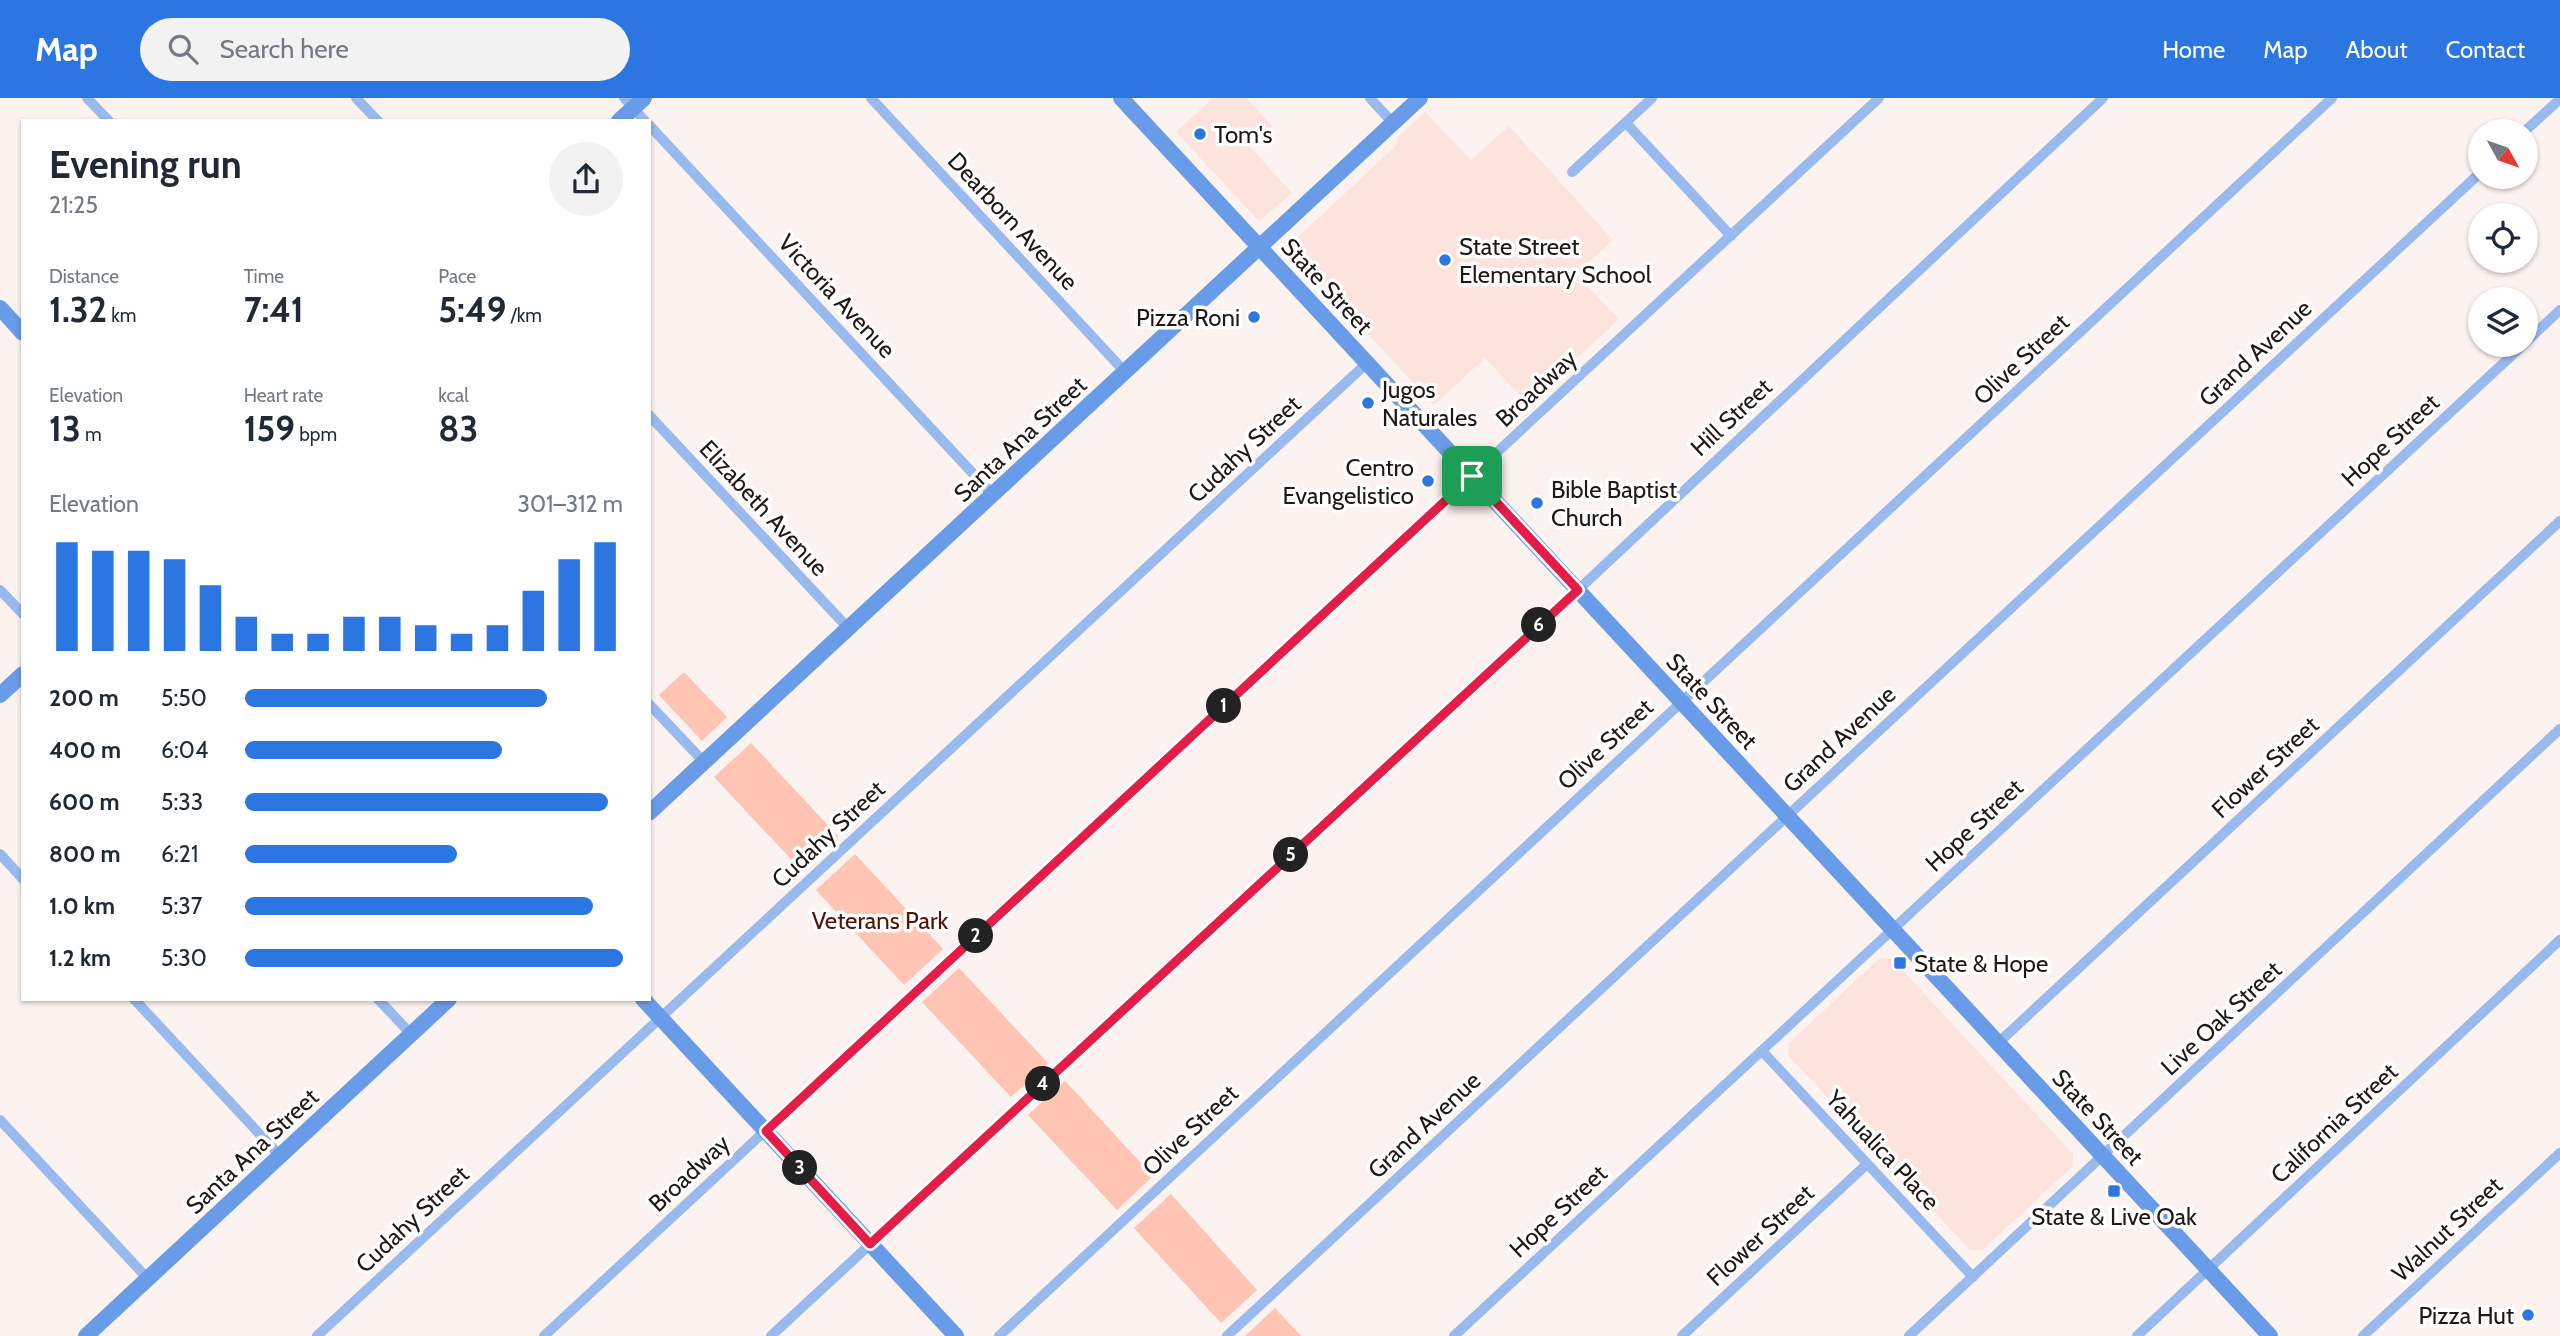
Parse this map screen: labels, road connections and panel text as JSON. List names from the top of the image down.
{
  "streets": {
    "street": [
      "Dearborn Avenue",
      "State Street",
      "Victoria Avenue",
      "Grand Avenue",
      "Olive Street",
      "Broadway",
      "Hill Street",
      "Santa Ana Street",
      "Hope Street",
      "Cudahy Street",
      "Elizabeth Avenue",
      "Flower Street",
      "Live Oak Street",
      "California Street",
      "Yahualica Place",
      "Walnut Street"
    ]
  },
  "crossings": [
    ["Dearborn Avenue", "Santa Ana Street"],
    ["State Street", "Grand Avenue"],
    ["State Street", "Olive Street"],
    ["State Street", "Broadway"],
    ["State Street", "Hill Street"],
    ["State Street", "Santa Ana Street"],
    ["State Street", "Hope Street"],
    ["State Street", "Cudahy Street"],
    ["State Street", "Flower Street"],
    ["State Street", "Live Oak Street"],
    ["State Street", "California Street"],
    ["Victoria Avenue", "Santa Ana Street"],
    ["Santa Ana Street", "Elizabeth Avenue"],
    ["Hope Street", "Yahualica Place"],
    ["Flower Street", "Yahualica Place"],
    ["Live Oak Street", "Yahualica Place"]
  ],
  "parks": ["Veterans Park"],
  "places": {
    "other": [
      "Tom's",
      "State Street Elementary School",
      "Pizza Roni",
      "Jugos Naturales",
      "Centro Evangelistico",
      "Bible Baptist Church",
      "Pizza Hut"
    ],
    "transit": ["State & Hope", "State & Live Oak"]
  },
  "north": "bottom right",
  "page": {
    "header": "Map",
    "search": "Search here",
    "nav": [
      "Home",
      "Map",
      "About",
      "Contact"
    ],
    "heading": ["Evening run", "21:25"],
    "stats": [
      ["Distance", "1.32 km"],
      ["Time", "7:41"],
      ["Pace", "5:49 /km"],
      ["Elevation", "13 m"],
      ["Heart rate", "159 bpm"],
      ["kcal", "83"]
    ],
    "chart": ["Elevation", "301–312 m"],
    "pins": [
      "6",
      "1",
      "5",
      "2",
      "4",
      "3"
    ],
    "list": [
      {
        "name": "200 m",
        "note": "5:50"
      },
      {
        "name": "400 m",
        "note": "6:04"
      },
      {
        "name": "600 m",
        "note": "5:33"
      },
      {
        "name": "800 m",
        "note": "6:21"
      },
      {
        "name": "1.0 km",
        "note": "5:37"
      },
      {
        "name": "1.2 km",
        "note": "5:30"
      }
    ]
  }
}
